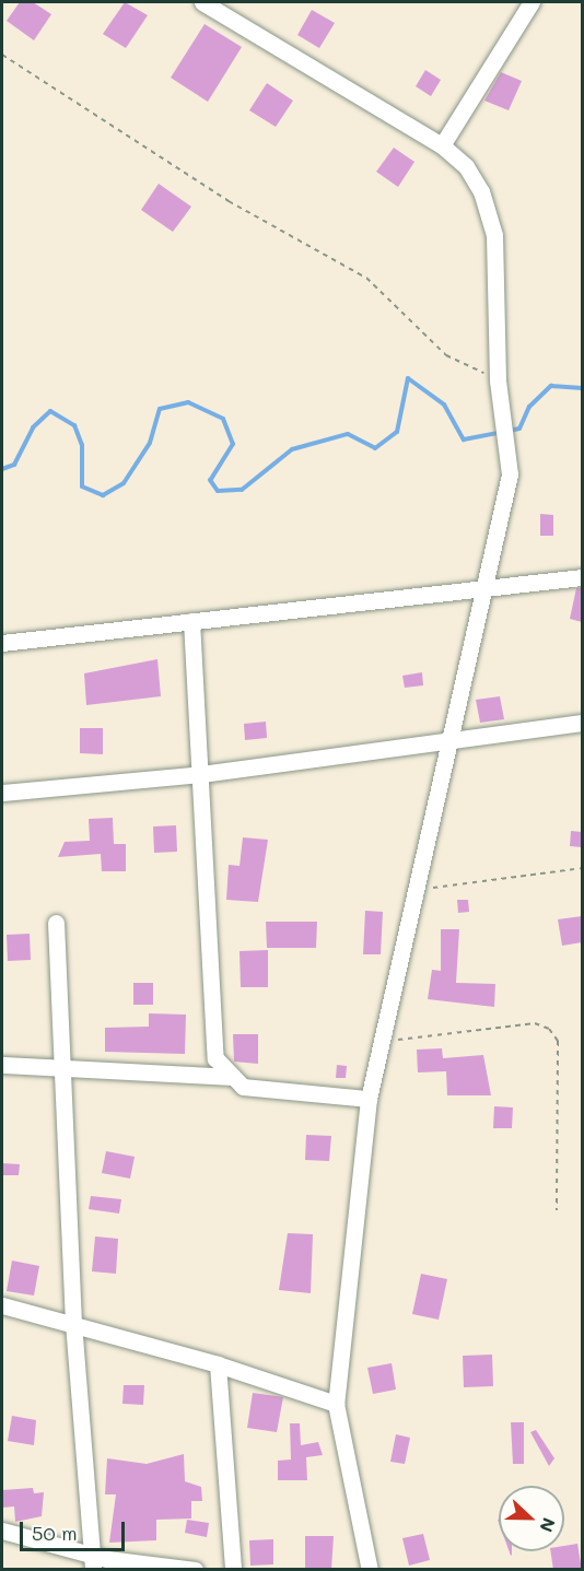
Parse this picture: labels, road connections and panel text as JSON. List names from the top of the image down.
{
  "scale_bar": "50 m",
  "north": "right"
}
